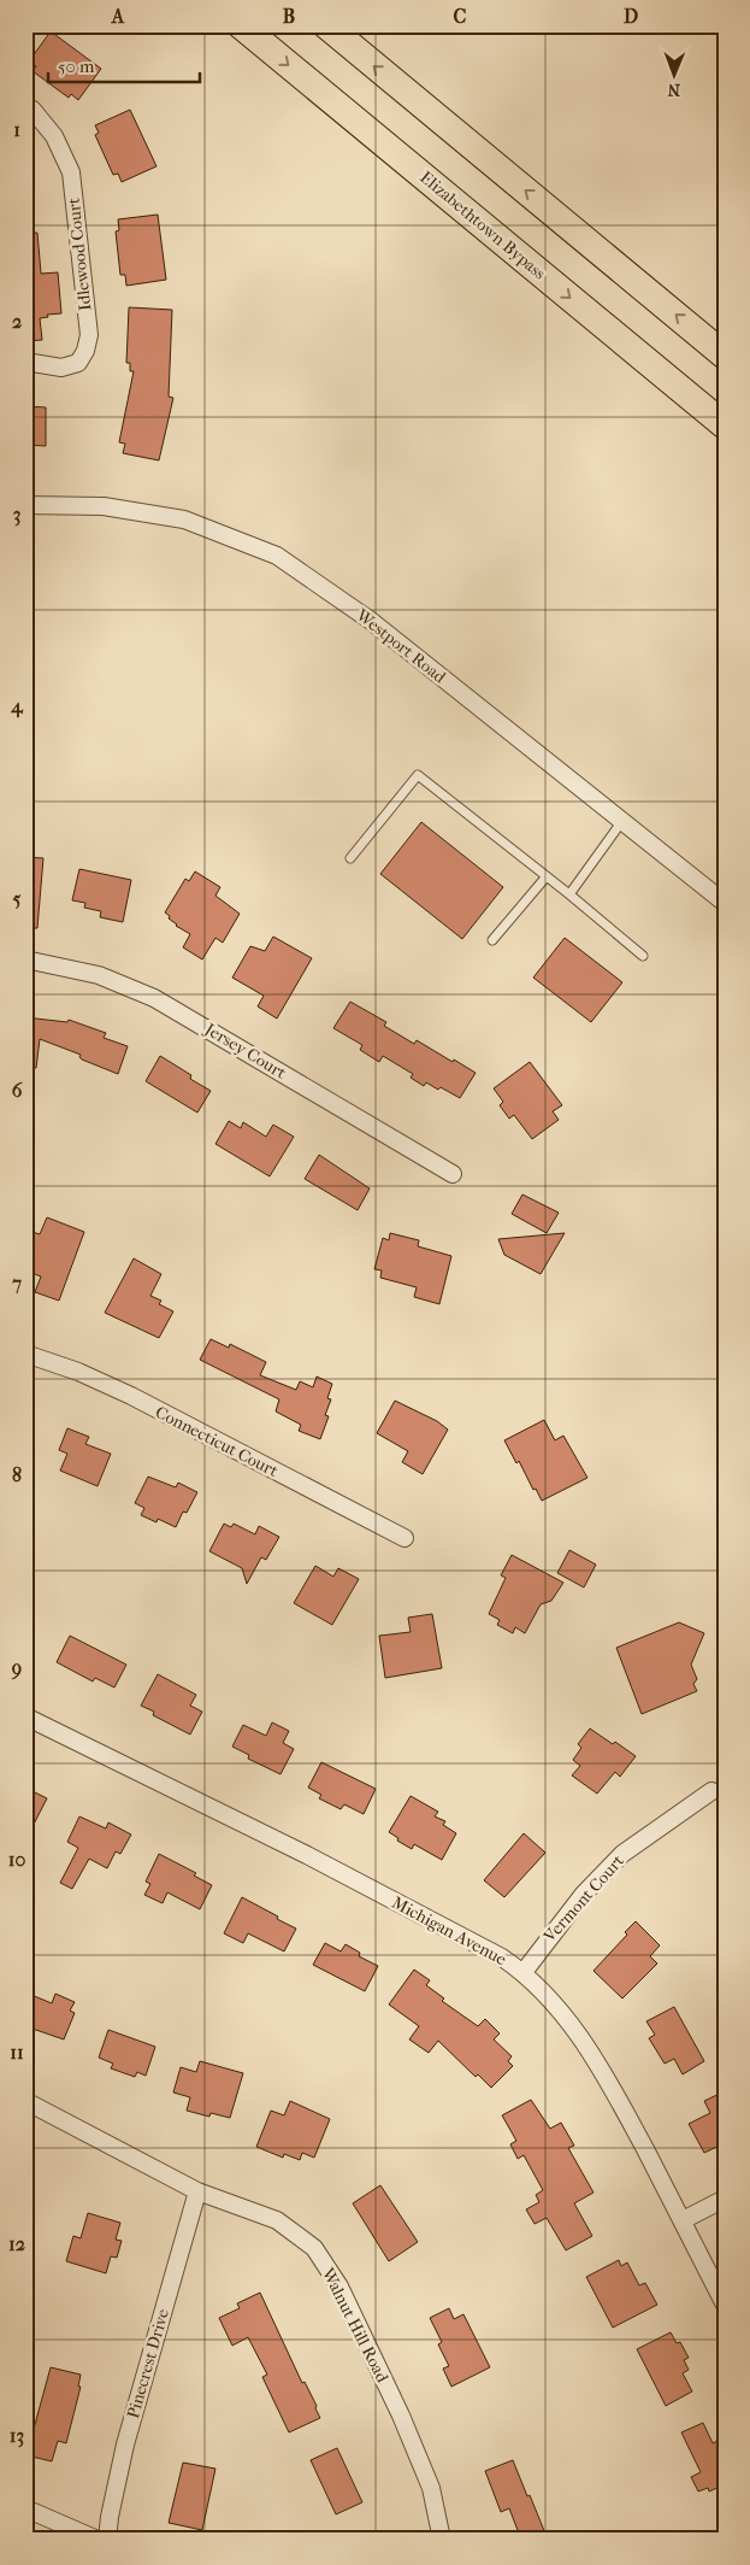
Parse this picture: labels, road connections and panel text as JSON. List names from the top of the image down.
{
  "streets": {
    "highway": ["Elizabethtown Bypass"],
    "street": [
      "Idlewood Court",
      "Westport Road",
      "Jersey Court",
      "Connecticut Court",
      "Vermont Court",
      "Michigan Avenue",
      "Walnut Hill Road",
      "Pinecrest Drive"
    ]
  },
  "crossings": [
    ["Vermont Court", "Michigan Avenue"],
    ["Walnut Hill Road", "Pinecrest Drive"]
  ],
  "scale_bar": "50 m",
  "north": "bottom",
  "grid": {
    "columns": [
      "A",
      "B",
      "C",
      "D"
    ],
    "rows": [
      "1",
      "2",
      "3",
      "4",
      "5",
      "6",
      "7",
      "8",
      "9",
      "10",
      "11",
      "12",
      "13"
    ]
  }
}
